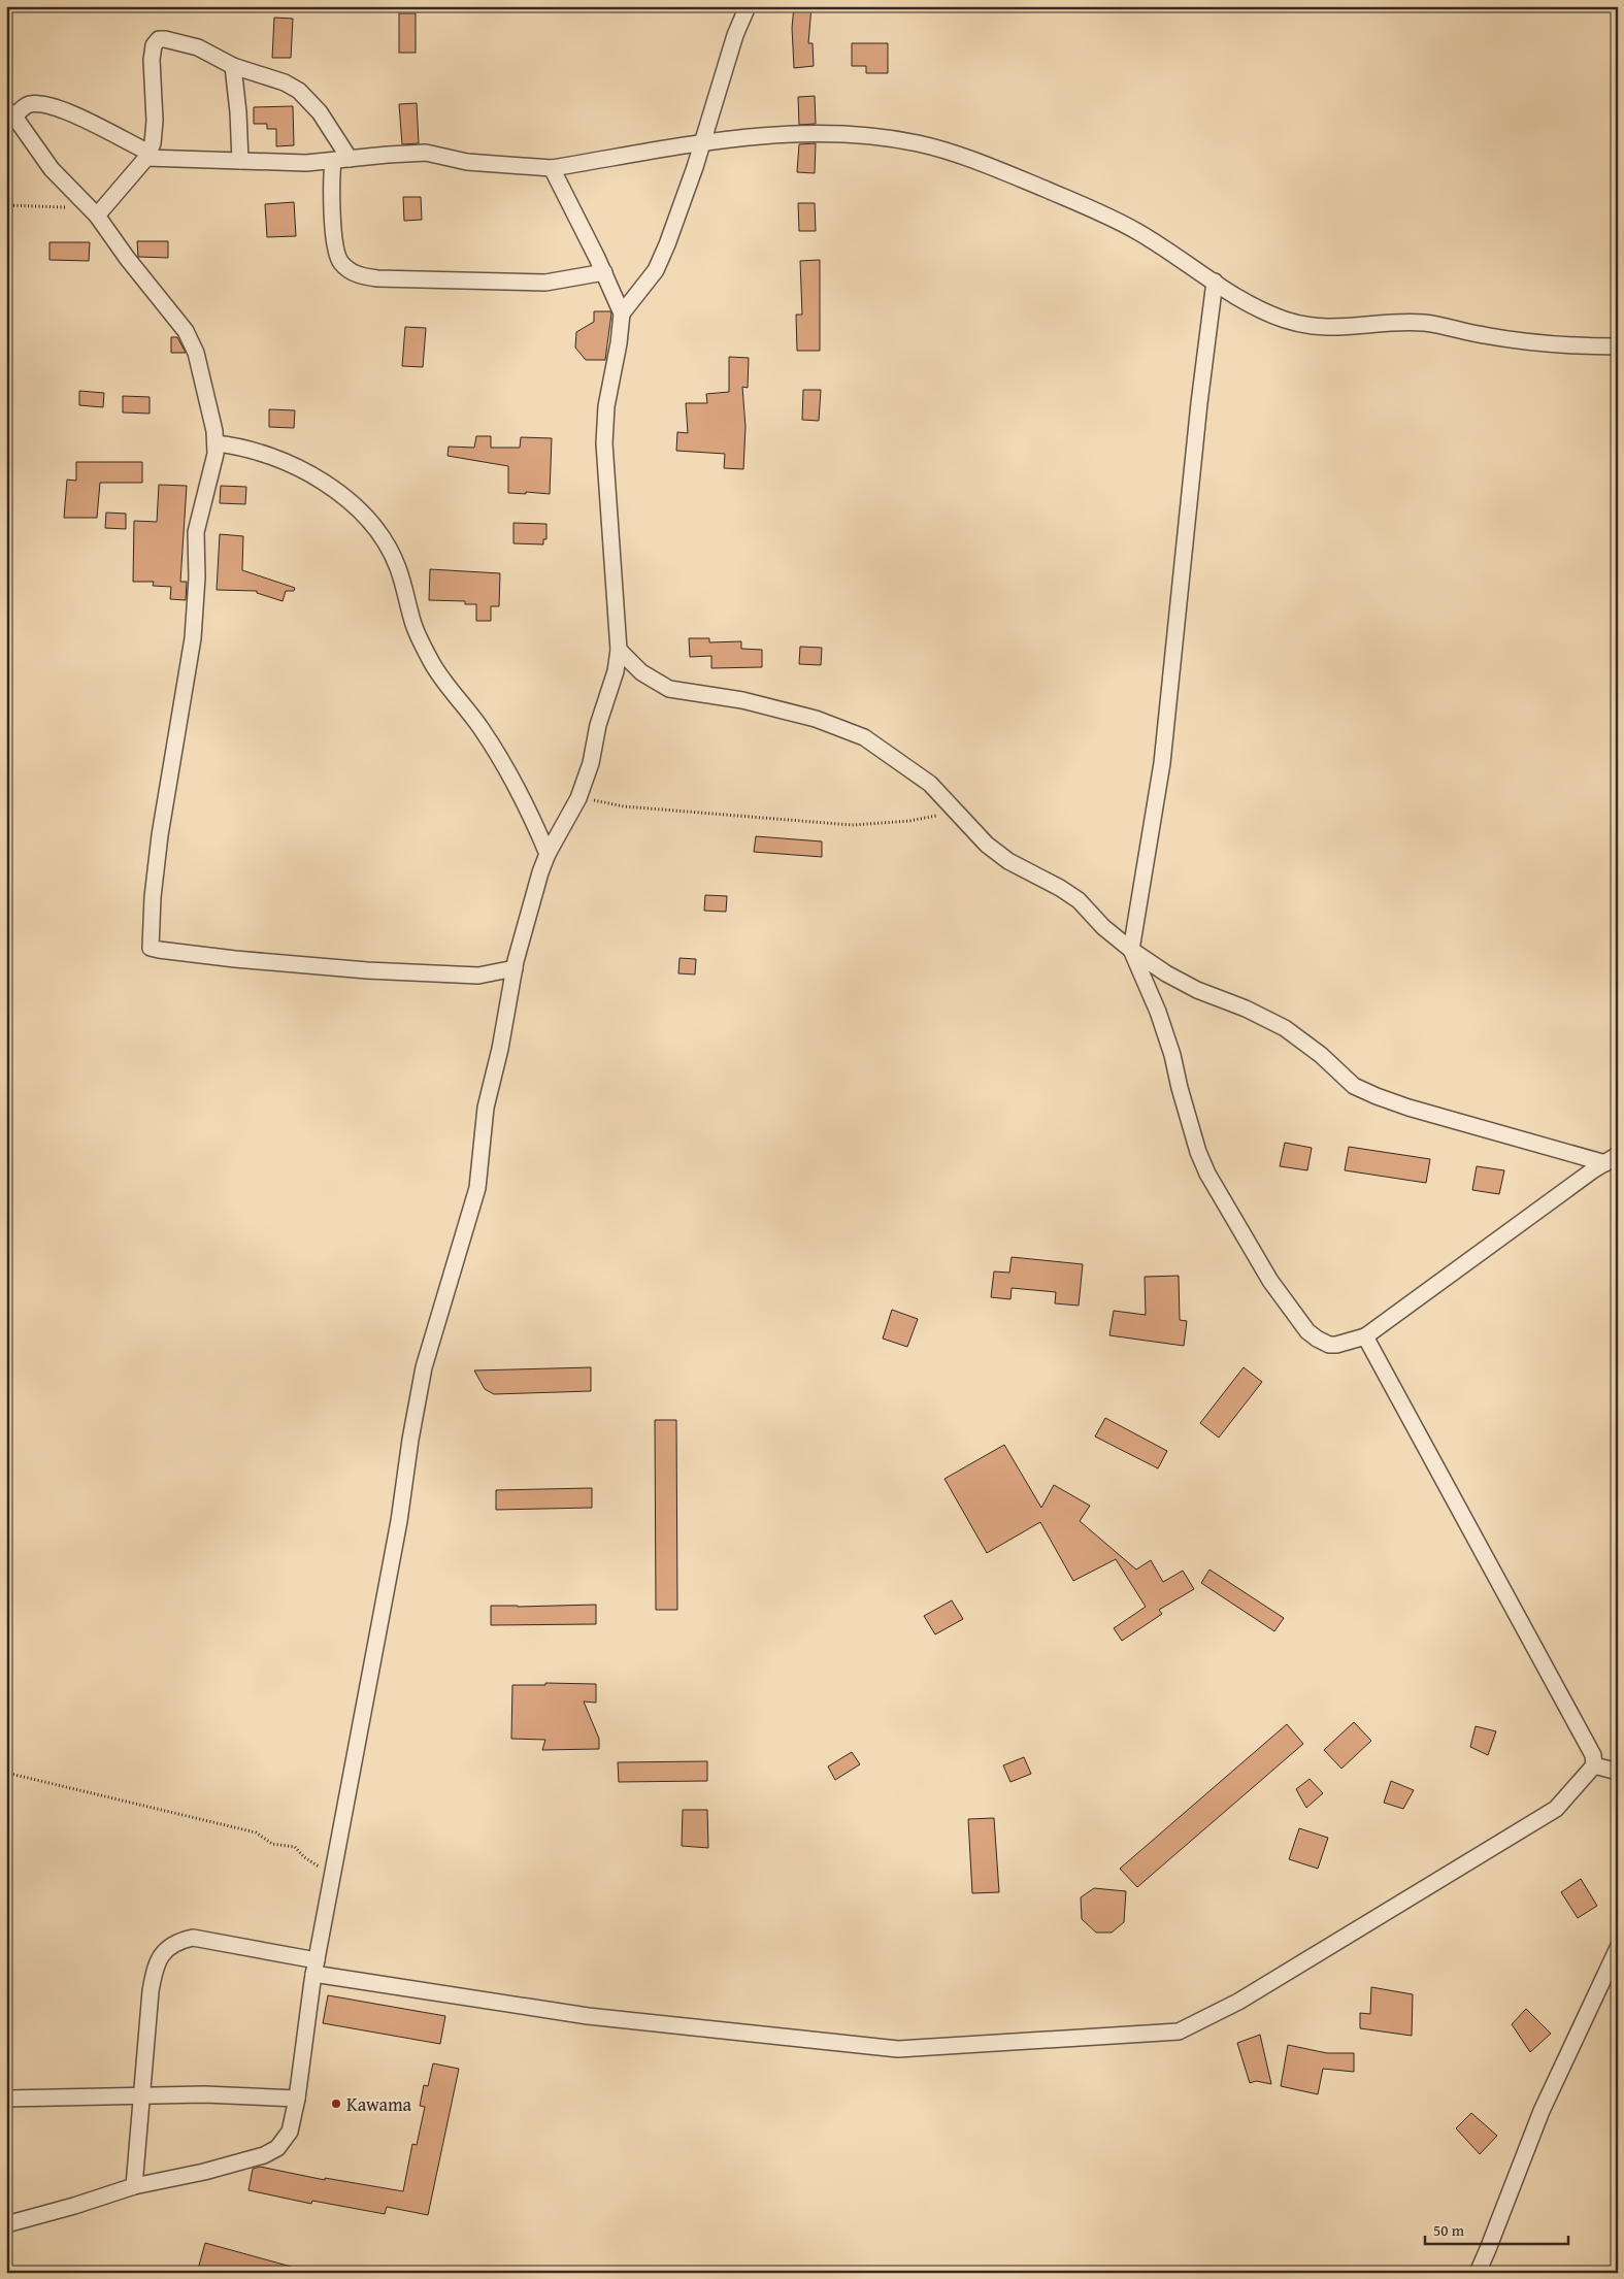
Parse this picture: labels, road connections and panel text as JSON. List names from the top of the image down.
{
  "places": ["Kawama"],
  "scale_bar": "50 m"
}
